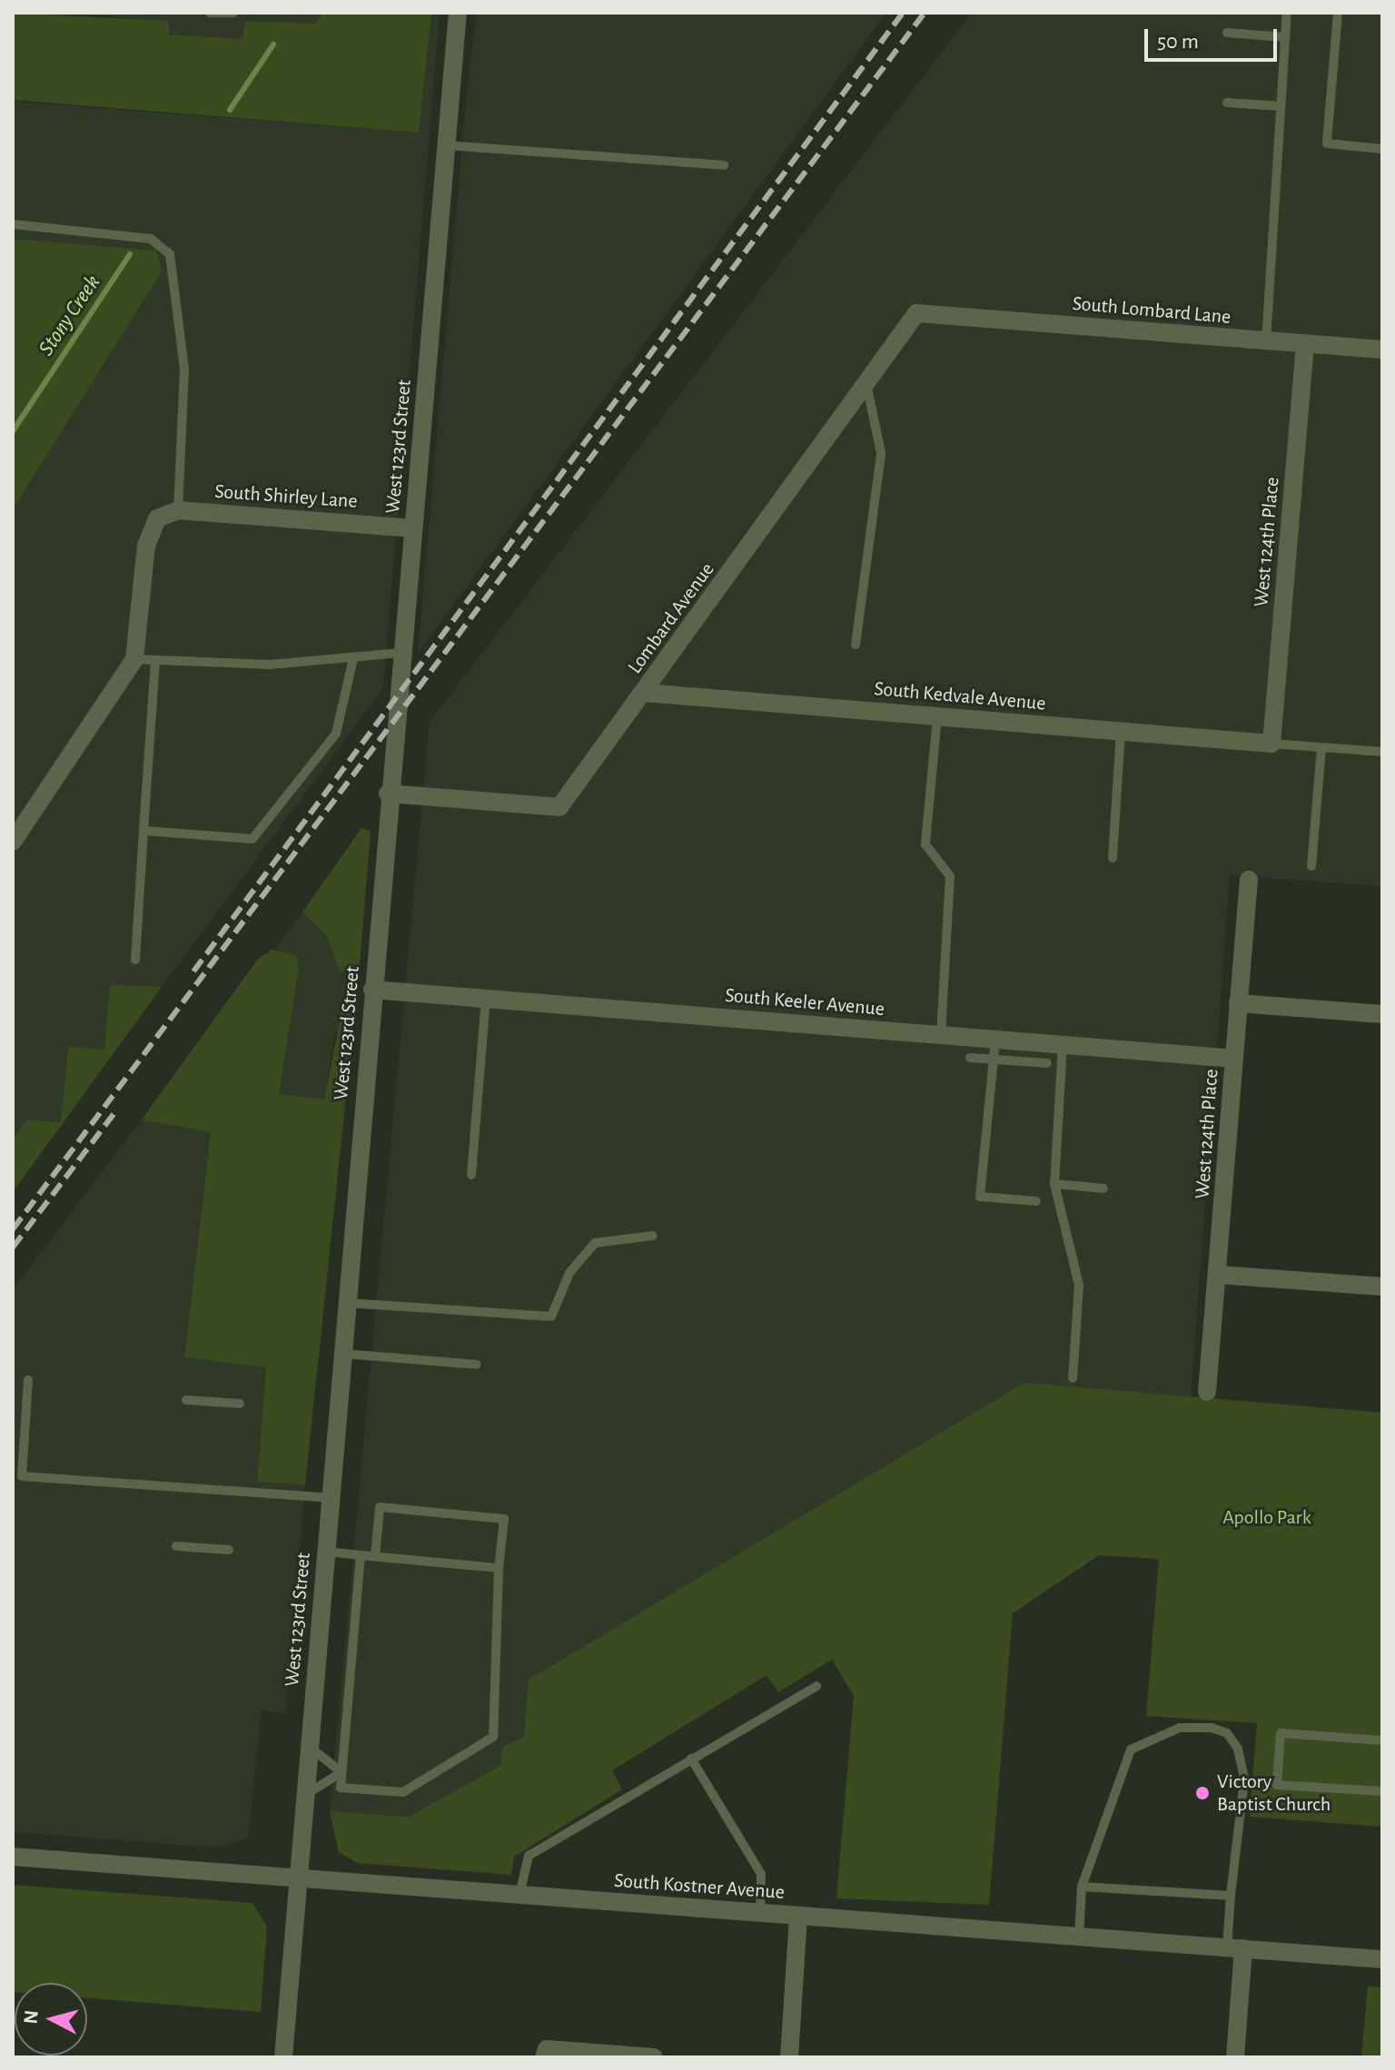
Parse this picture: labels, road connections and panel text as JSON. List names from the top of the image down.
{
  "streets": {
    "street": [
      "South Lombard Lane",
      "West 123rd Street",
      "South Shirley Lane",
      "West 124th Place",
      "Lombard Avenue",
      "South Kedvale Avenue",
      "South Keeler Avenue",
      "South Kostner Avenue"
    ]
  },
  "crossings": [
    ["South Lombard Lane", "West 124th Place"],
    ["South Lombard Lane", "Lombard Avenue"],
    ["West 123rd Street", "South Shirley Lane"],
    ["West 123rd Street", "Lombard Avenue"],
    ["West 123rd Street", "South Keeler Avenue"],
    ["West 123rd Street", "South Kostner Avenue"],
    ["West 124th Place", "South Kedvale Avenue"],
    ["West 124th Place", "South Keeler Avenue"],
    ["Lombard Avenue", "South Kedvale Avenue"]
  ],
  "water": ["Stony Creek"],
  "parks": ["Apollo Park"],
  "places": ["Victory Baptist Church"],
  "scale_bar": "50 m",
  "north": "left"
}
